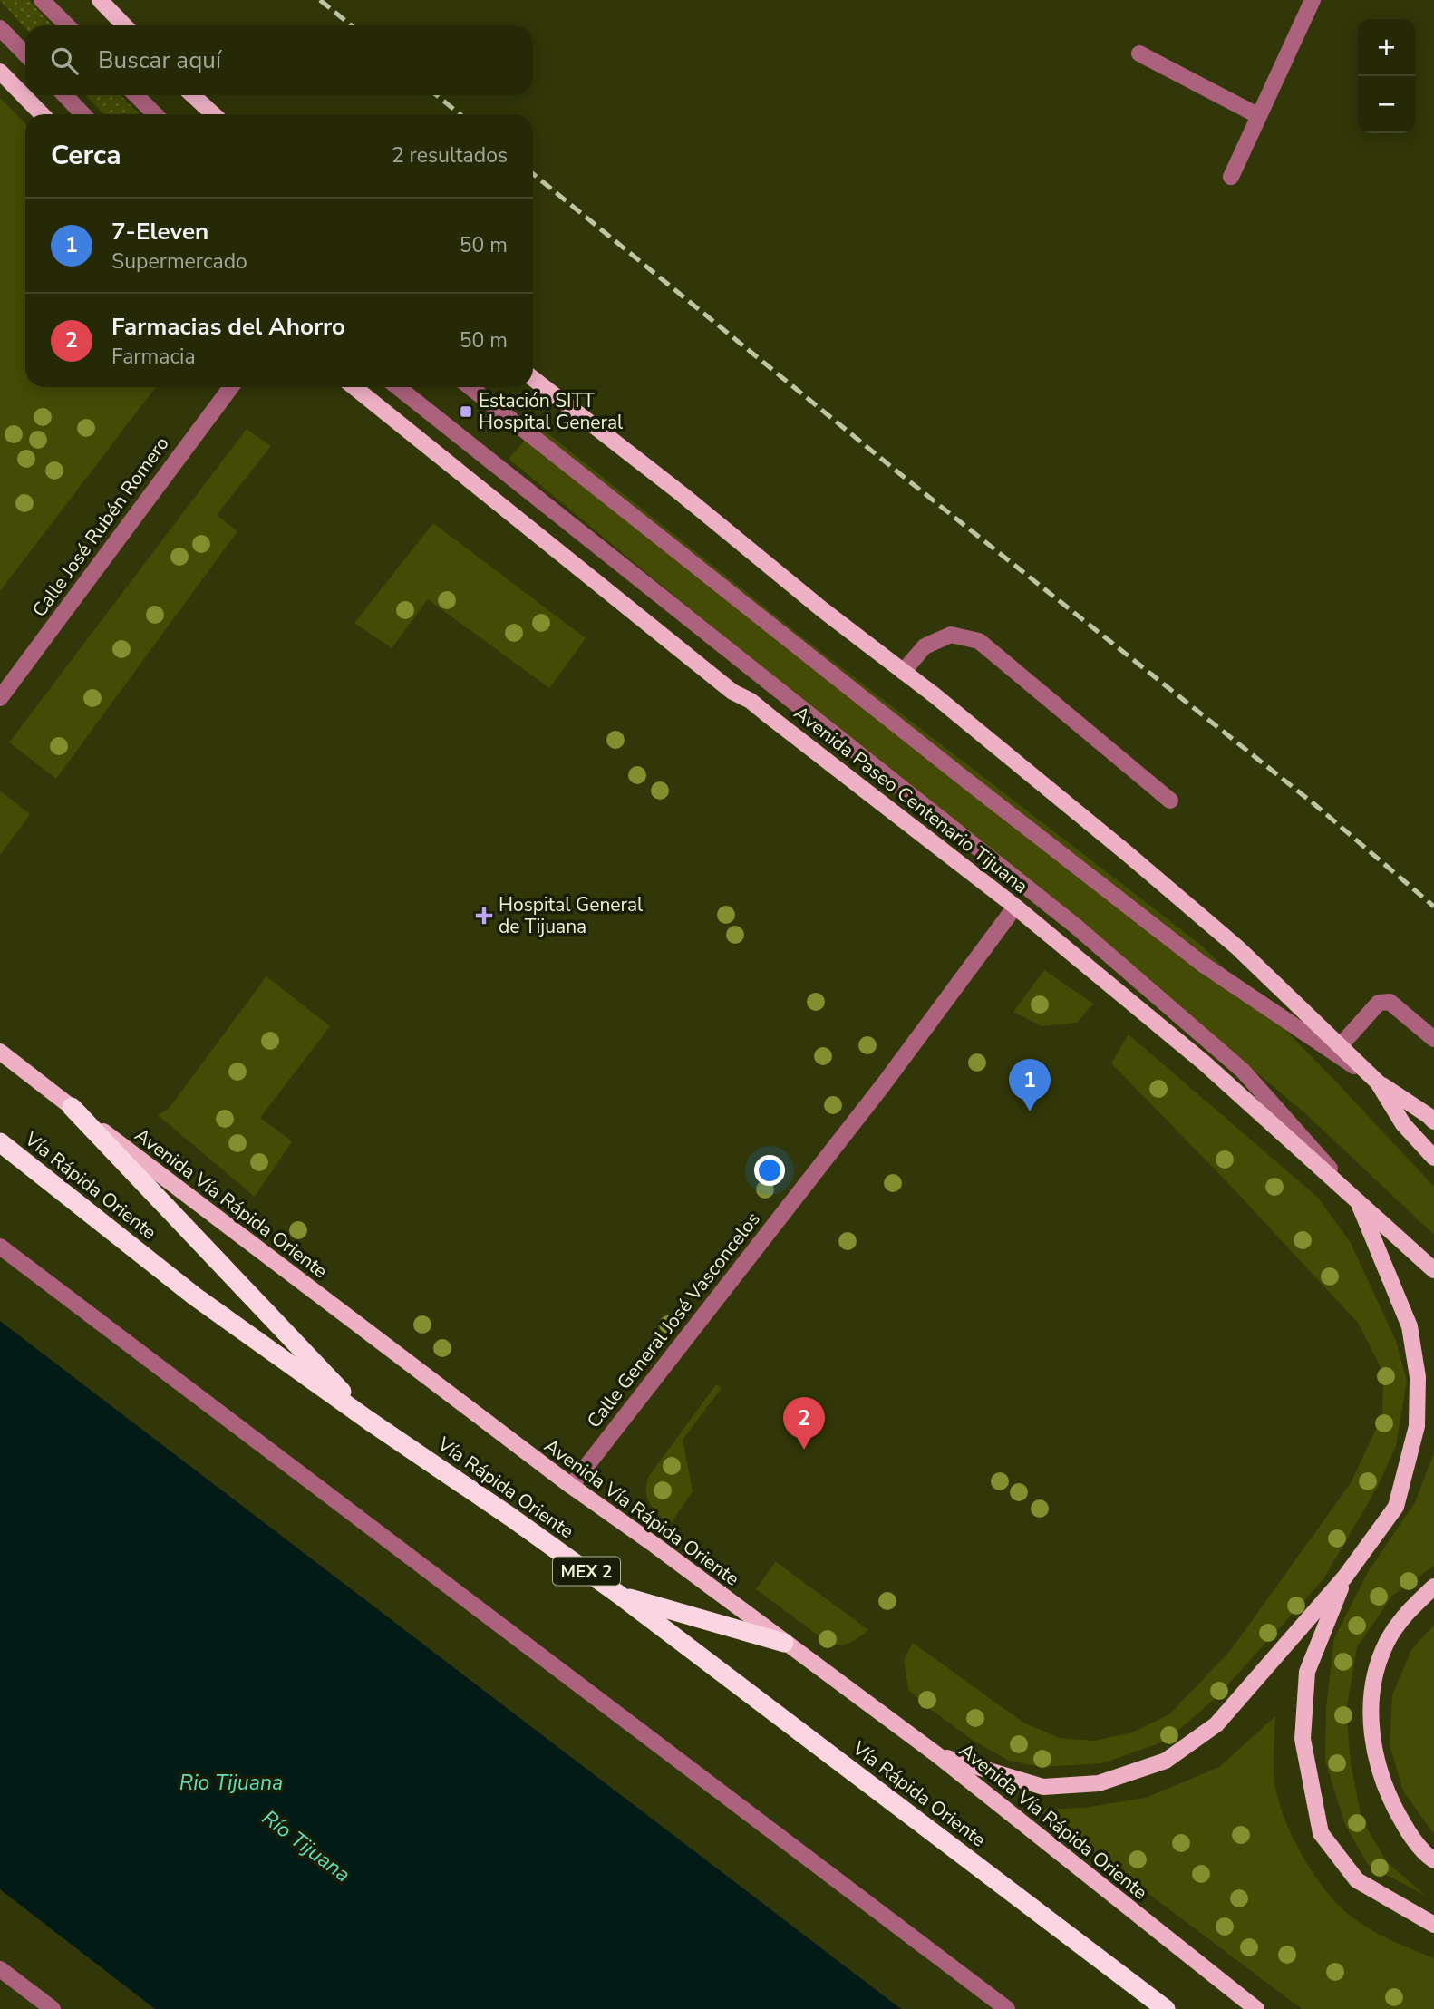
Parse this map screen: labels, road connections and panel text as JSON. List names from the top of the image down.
{
  "streets": {
    "highway": ["Vía Rápida Oriente", "MEX 2"],
    "main road": ["Avenida Paseo Centenario Tijuana", "Avenida Vía Rápida Oriente"],
    "street": ["Calle José Rubén Romero", "Calle General José Vasconcelos"]
  },
  "crossings": [
    ["Avenida Paseo Centenario Tijuana", "Calle General José Vasconcelos"],
    ["Avenida Vía Rápida Oriente", "Calle General José Vasconcelos"]
  ],
  "water": ["Rio Tijuana", "Río Tijuana"],
  "places": {
    "transit": ["Estación SITT Hospital General"],
    "health": ["Hospital General de Tijuana"]
  },
  "page": {
    "map_buttons": ["+", "−"],
    "search": "Buscar aquí",
    "heading": ["Cerca", "2 resultados"],
    "list": [
      {
        "mark": "1",
        "name": "7-Eleven",
        "note": "Supermercado",
        "value": "50 m"
      },
      {
        "mark": "2",
        "name": "Farmacias del Ahorro",
        "note": "Farmacia",
        "value": "50 m"
      }
    ],
    "pins": ["1", "2"]
  }
}
